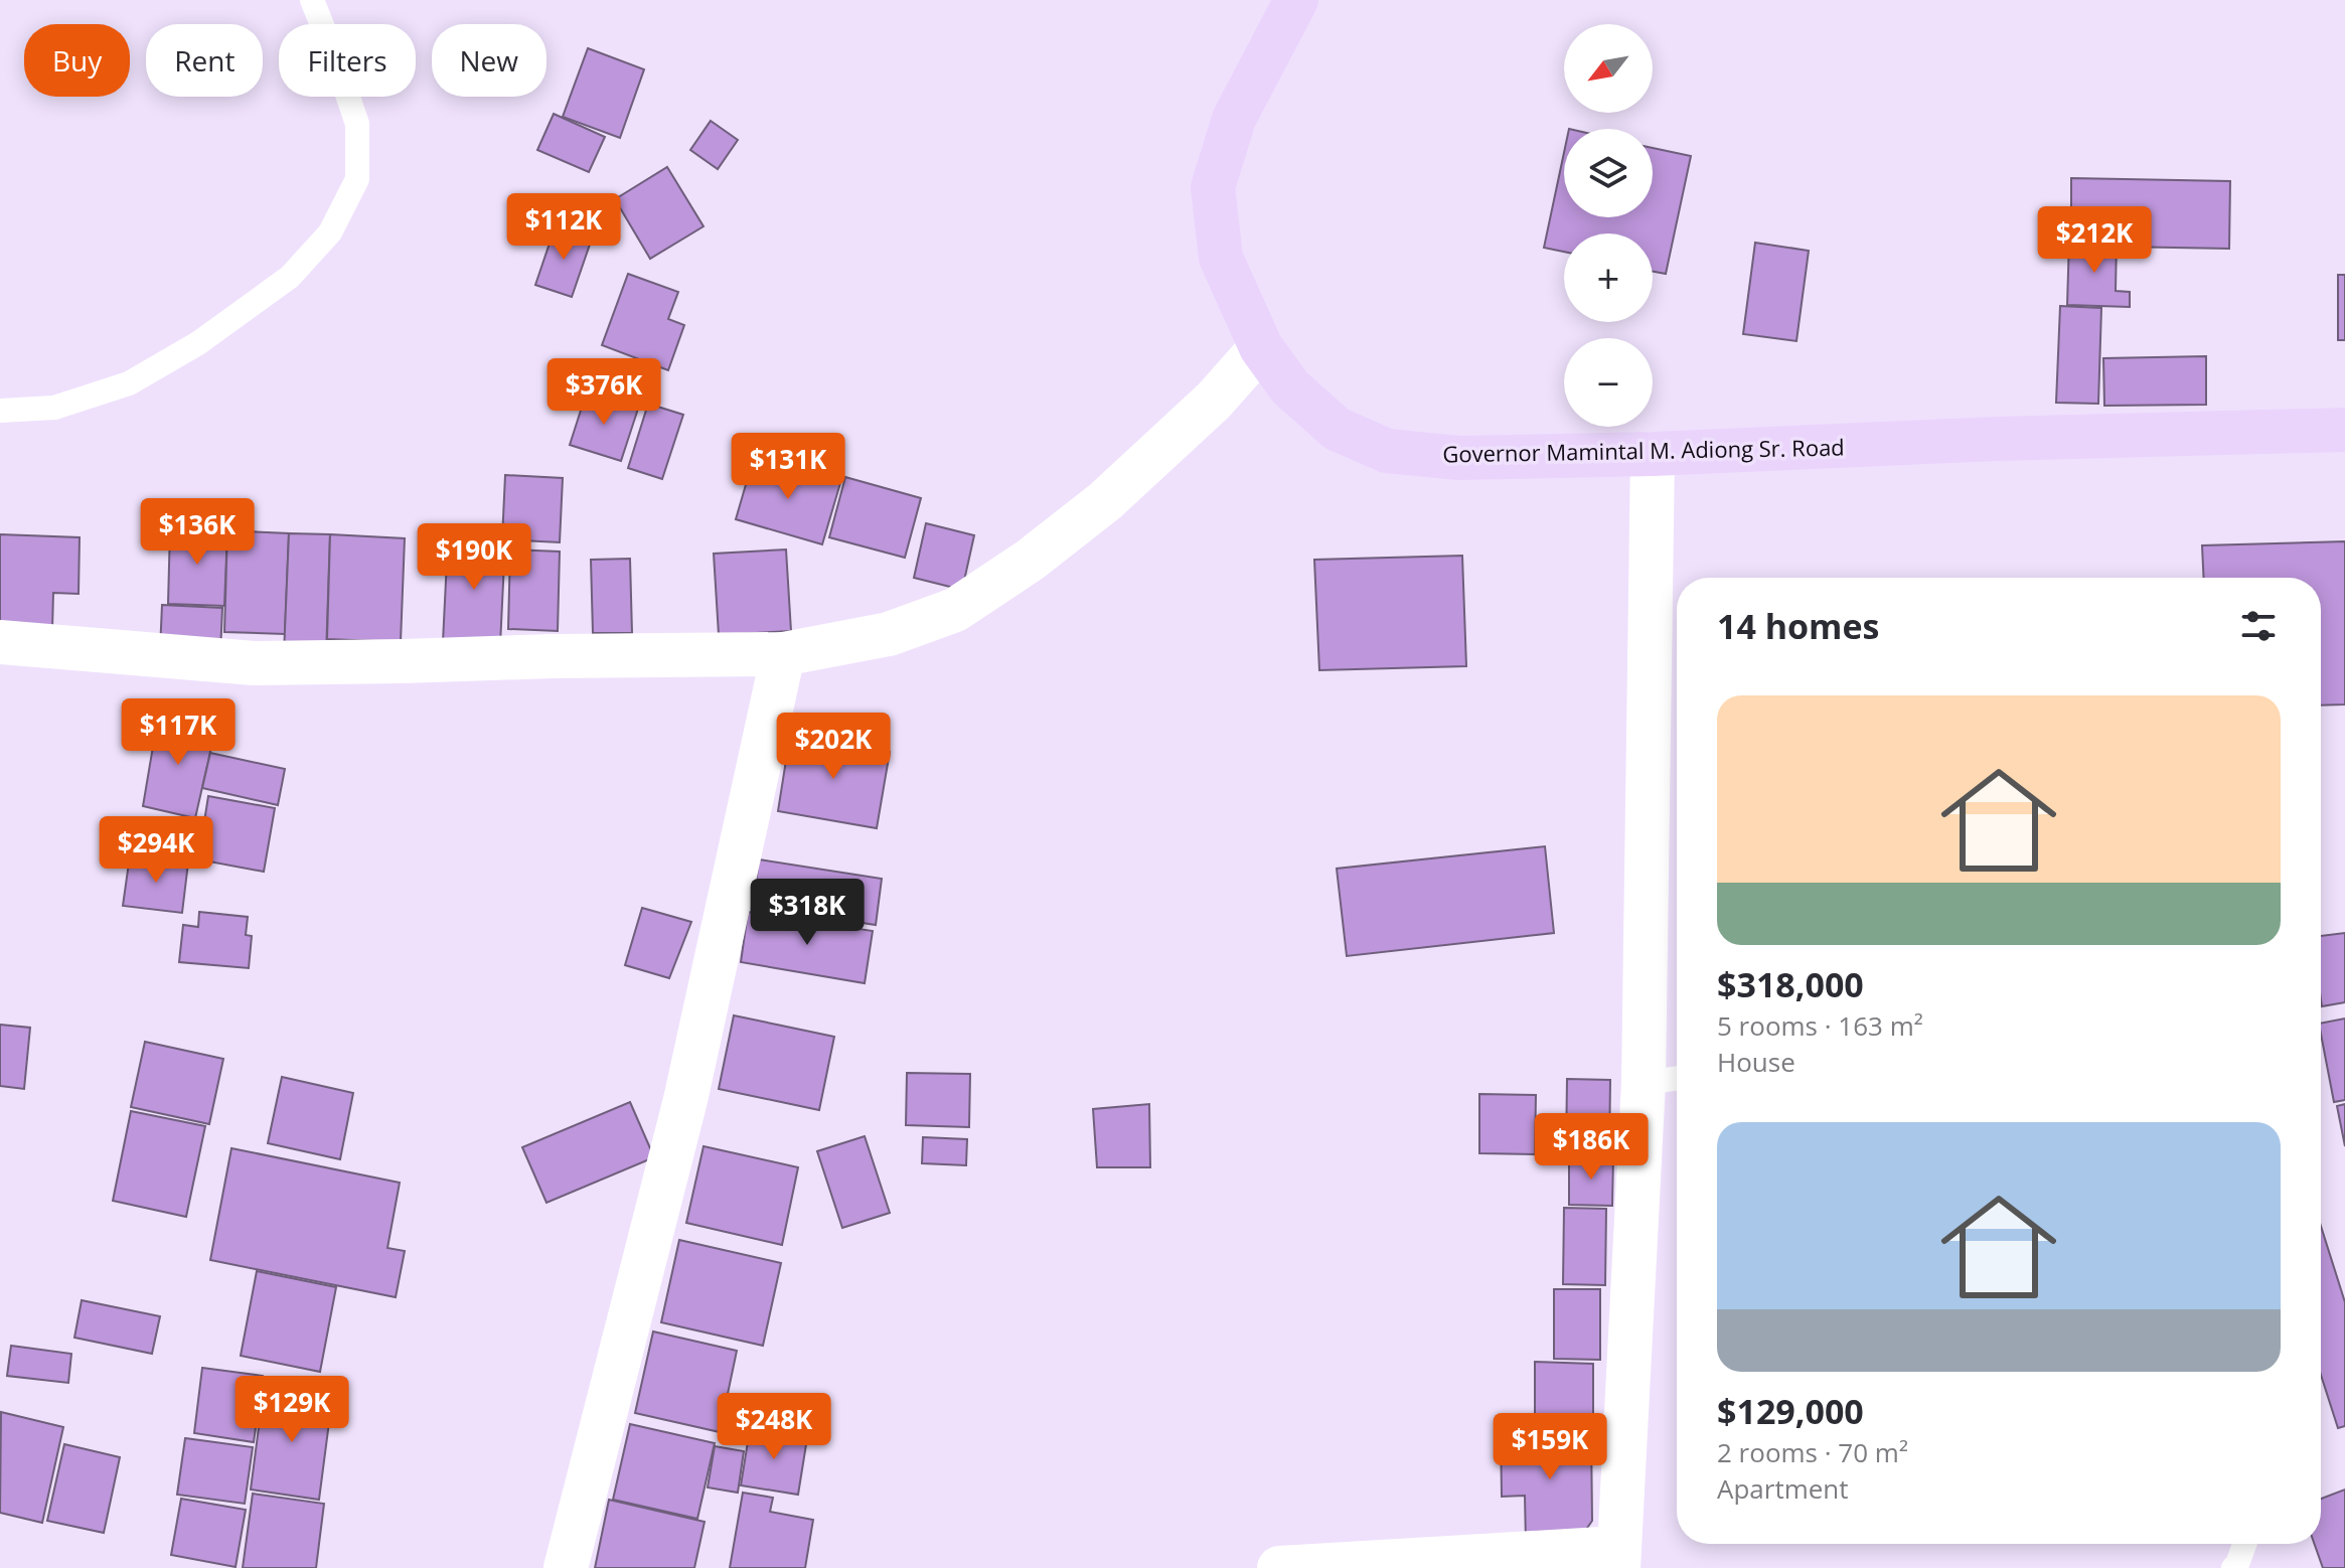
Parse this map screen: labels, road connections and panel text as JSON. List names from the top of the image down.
{
  "streets": {
    "main road": ["Governor Mamintal M. Adiong Sr. Road"]
  },
  "north": "bottom left",
  "page": {
    "map_buttons": ["+", "−"],
    "chip": [
      "Buy",
      "Rent",
      "Filters",
      "New"
    ],
    "price": [
      "$112K",
      "$212K",
      "$376K",
      "$131K",
      "$136K",
      "$190K",
      "$117K",
      "$202K",
      "$294K",
      "$318K",
      "$186K",
      "$129K",
      "$248K",
      "$159K"
    ],
    "heading": "14 homes",
    "list": [
      {
        "name": "$318,000",
        "note": "5 rooms · 163 m² · House"
      },
      {
        "name": "$129,000",
        "note": "2 rooms · 70 m² · Apartment"
      }
    ]
  }
}
